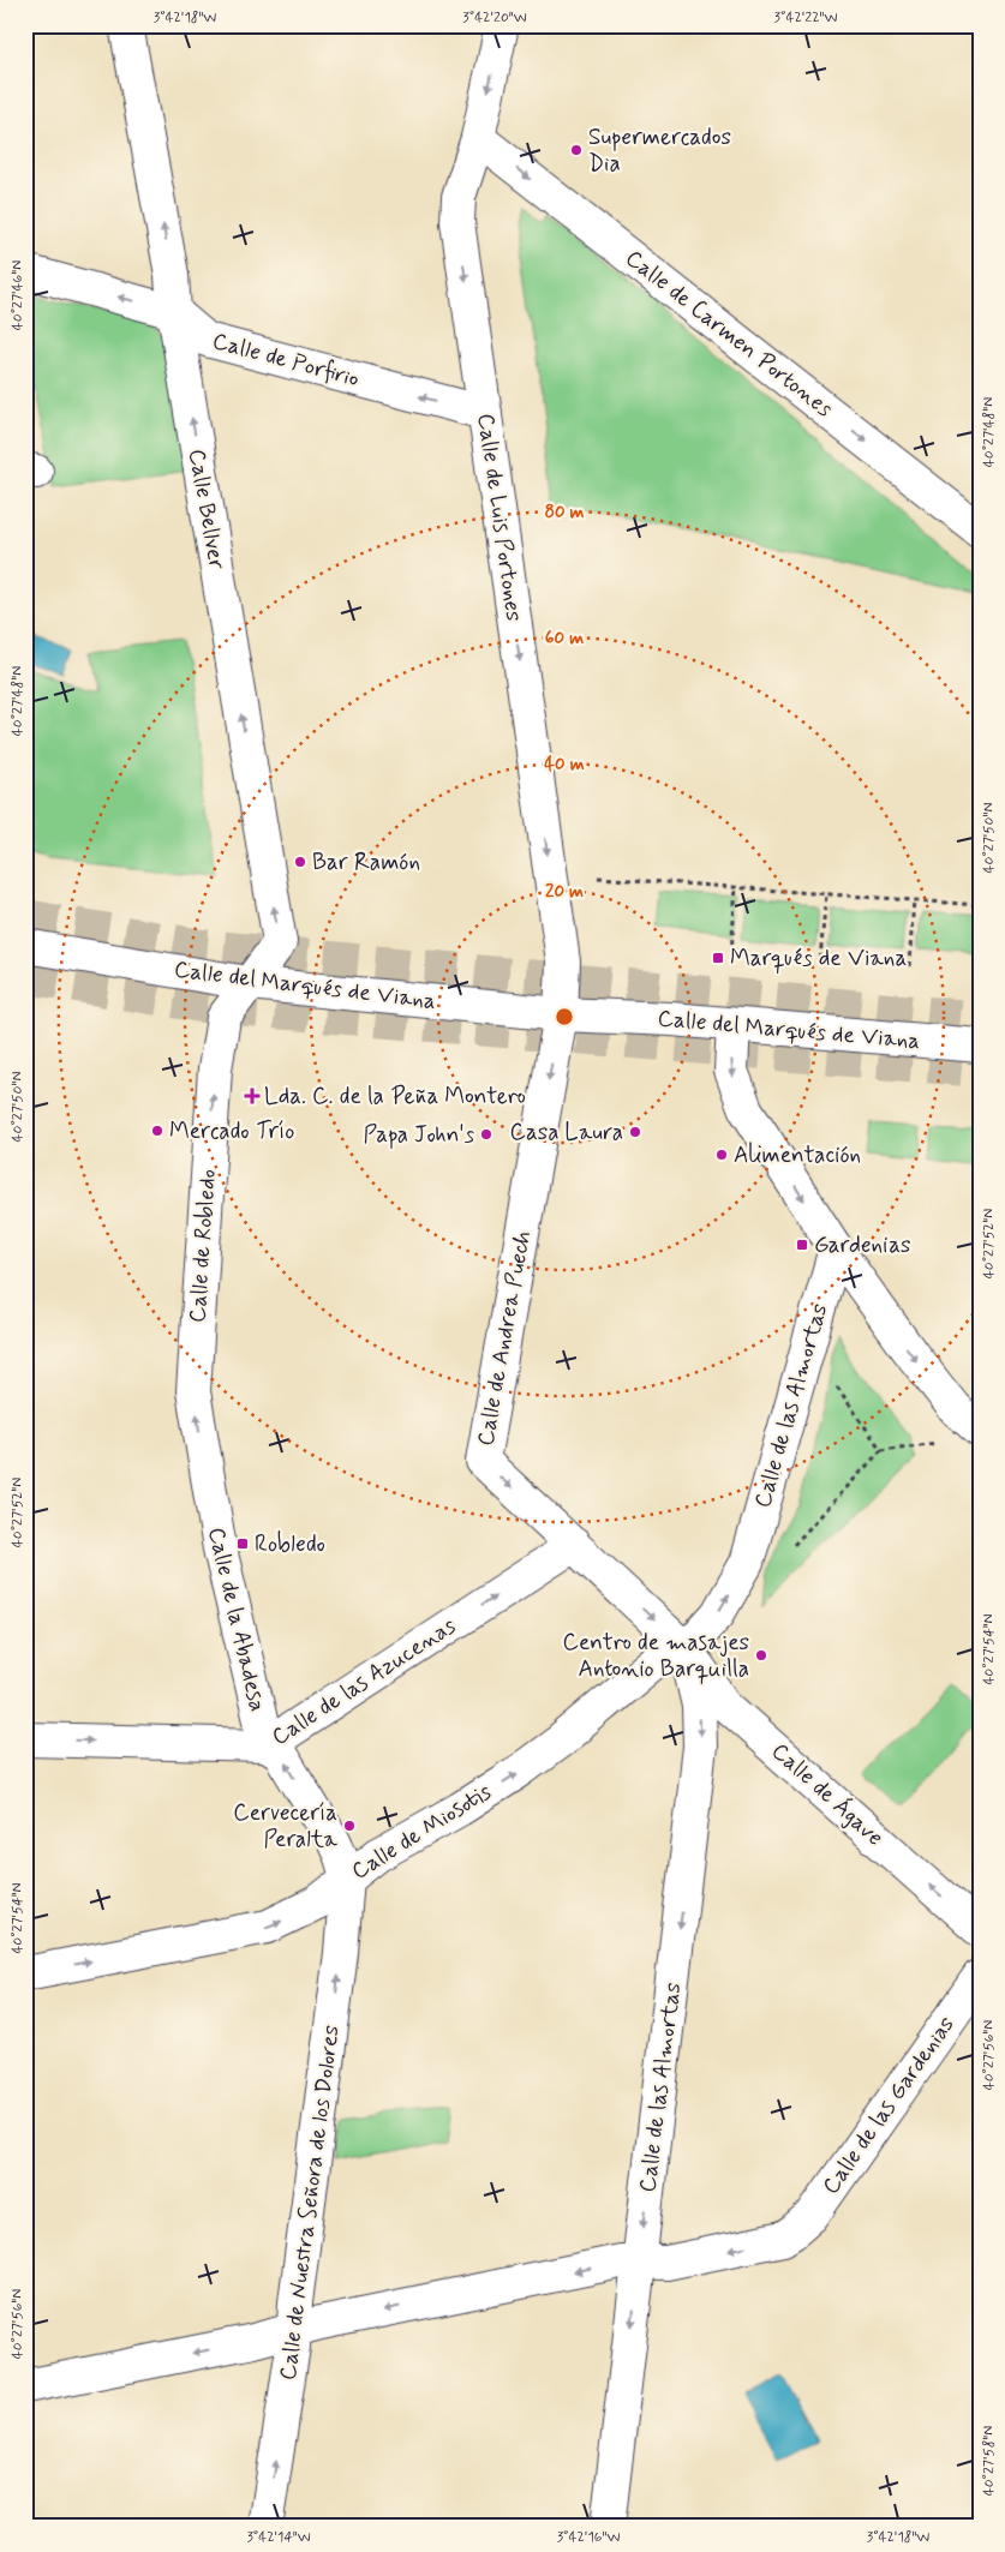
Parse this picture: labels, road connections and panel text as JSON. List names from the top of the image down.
{
  "streets": {
    "street": [
      "Calle de Carmen Portones",
      "Calle de Porfirio",
      "Calle Bellver",
      "Calle de Luis Portones",
      "Calle del Marqués de Viana",
      "Calle de Robledo",
      "Calle de Andrea Puech",
      "Calle de las Almortas",
      "Calle de la Abadesa",
      "Calle de las Azucenas",
      "Calle de Ágave",
      "Calle de Miosotis",
      "Calle de las Gardenias",
      "Calle de Nuestra Señora de los Dolores"
    ]
  },
  "crossings": [
    ["Calle de Carmen Portones", "Calle de Luis Portones"],
    ["Calle de Porfirio", "Calle Bellver"],
    ["Calle de Porfirio", "Calle de Luis Portones"],
    ["Calle Bellver", "Calle del Marqués de Viana"],
    ["Calle Bellver", "Calle de Robledo"],
    ["Calle de Luis Portones", "Calle del Marqués de Viana"],
    ["Calle de Luis Portones", "Calle de Andrea Puech"],
    ["Calle del Marqués de Viana", "Calle de Robledo"],
    ["Calle del Marqués de Viana", "Calle de Andrea Puech"],
    ["Calle de Robledo", "Calle de la Abadesa"],
    ["Calle de Andrea Puech", "Calle de las Almortas"],
    ["Calle de Andrea Puech", "Calle de las Azucenas"],
    ["Calle de Andrea Puech", "Calle de Ágave"],
    ["Calle de Andrea Puech", "Calle de Miosotis"],
    ["Calle de las Almortas", "Calle de Ágave"],
    ["Calle de las Almortas", "Calle de Miosotis"],
    ["Calle de las Almortas", "Calle de las Gardenias"],
    ["Calle de la Abadesa", "Calle de las Azucenas"],
    ["Calle de Ágave", "Calle de Miosotis"],
    ["Calle de Miosotis", "Calle de Nuestra Señora de los Dolores"]
  ],
  "one_way": [
    "Calle de Carmen Portones",
    "Calle de Porfirio",
    "Calle Bellver",
    "Calle de Luis Portones",
    "Calle de Robledo",
    "Calle de Andrea Puech",
    "Calle de las Almortas",
    "Calle de las Azucenas",
    "Calle de Ágave",
    "Calle de Miosotis",
    "Calle de las Gardenias",
    "Calle de Nuestra Señora de los Dolores"
  ],
  "places": {
    "other": [
      "Supermercados Dia",
      "Bar Ramón",
      "Mercado Trío",
      "Casa Laura",
      "Papa John's",
      "Alimentación",
      "Centro de masajes Antonio Barquilla",
      "Cervecería Peralta"
    ],
    "transit": ["Marqués de Viana", "Gardenias", "Robledo"],
    "health": ["Lda. C. de la Peña Montero"]
  },
  "coordinates": [
    "3°42'18\"W",
    "3°42'20\"W",
    "3°42'22\"W",
    "40°27'46\"N",
    "40°27'48\"N",
    "40°27'50\"N",
    "40°27'52\"N",
    "40°27'54\"N",
    "40°27'56\"N",
    "40°27'58\"N",
    "3°42'14\"W",
    "3°42'16\"W"
  ],
  "rings": [
    "80 m",
    "60 m",
    "40 m",
    "20 m"
  ]
}
